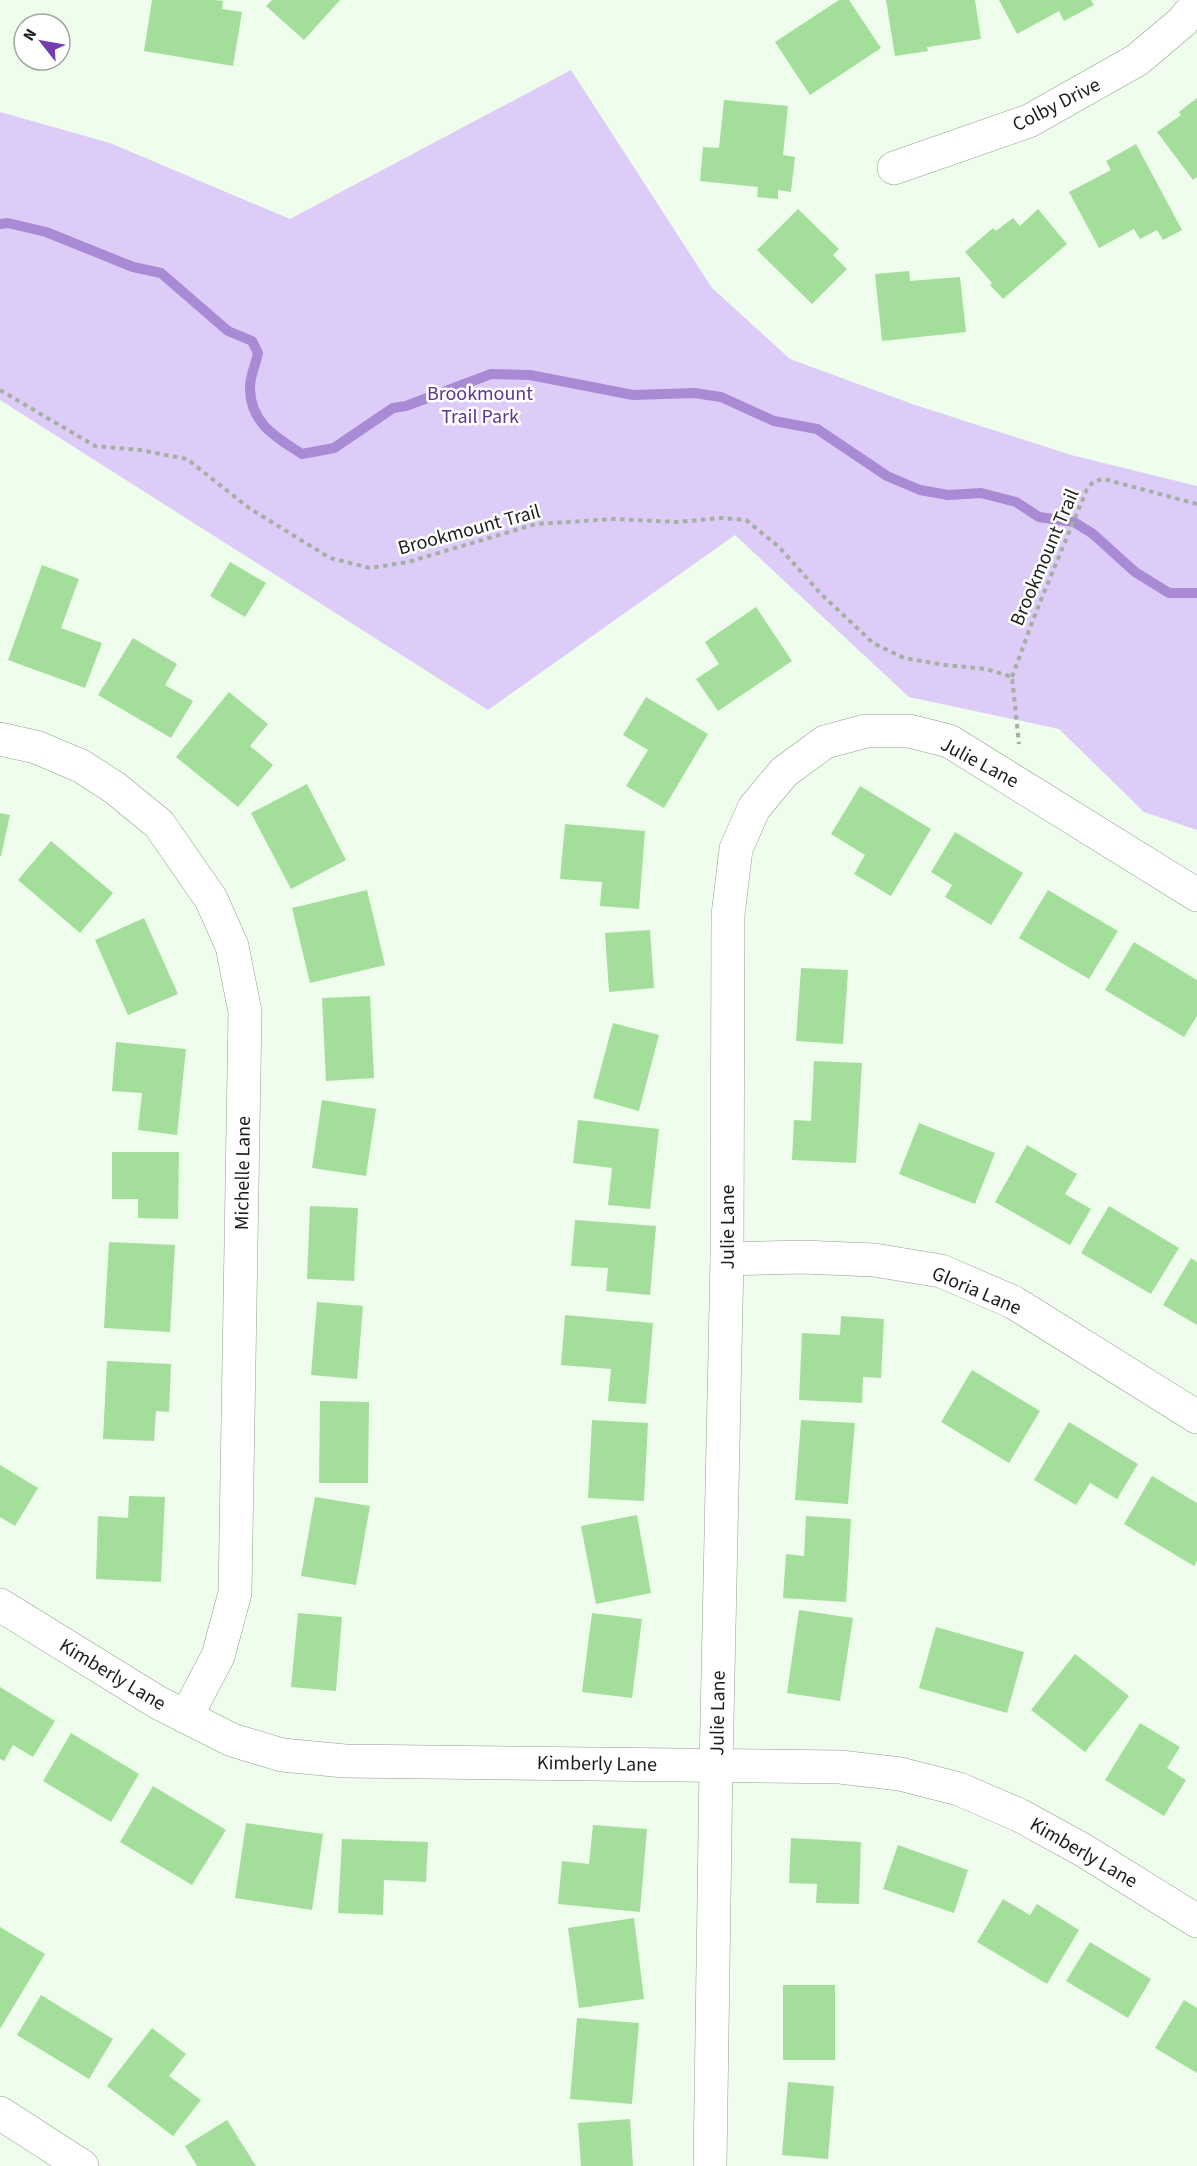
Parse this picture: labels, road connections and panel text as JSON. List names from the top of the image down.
{
  "streets": {
    "street": [
      "Colby Drive",
      "Julie Lane",
      "Michelle Lane",
      "Gloria Lane",
      "Kimberly Lane"
    ],
    "path": ["Brookmount Trail"]
  },
  "crossings": [
    ["Brookmount Trail", "Julie Lane"],
    ["Julie Lane", "Gloria Lane"],
    ["Julie Lane", "Kimberly Lane"],
    ["Michelle Lane", "Kimberly Lane"]
  ],
  "parks": ["Brookmount Trail Park"],
  "north": "top left"
}
